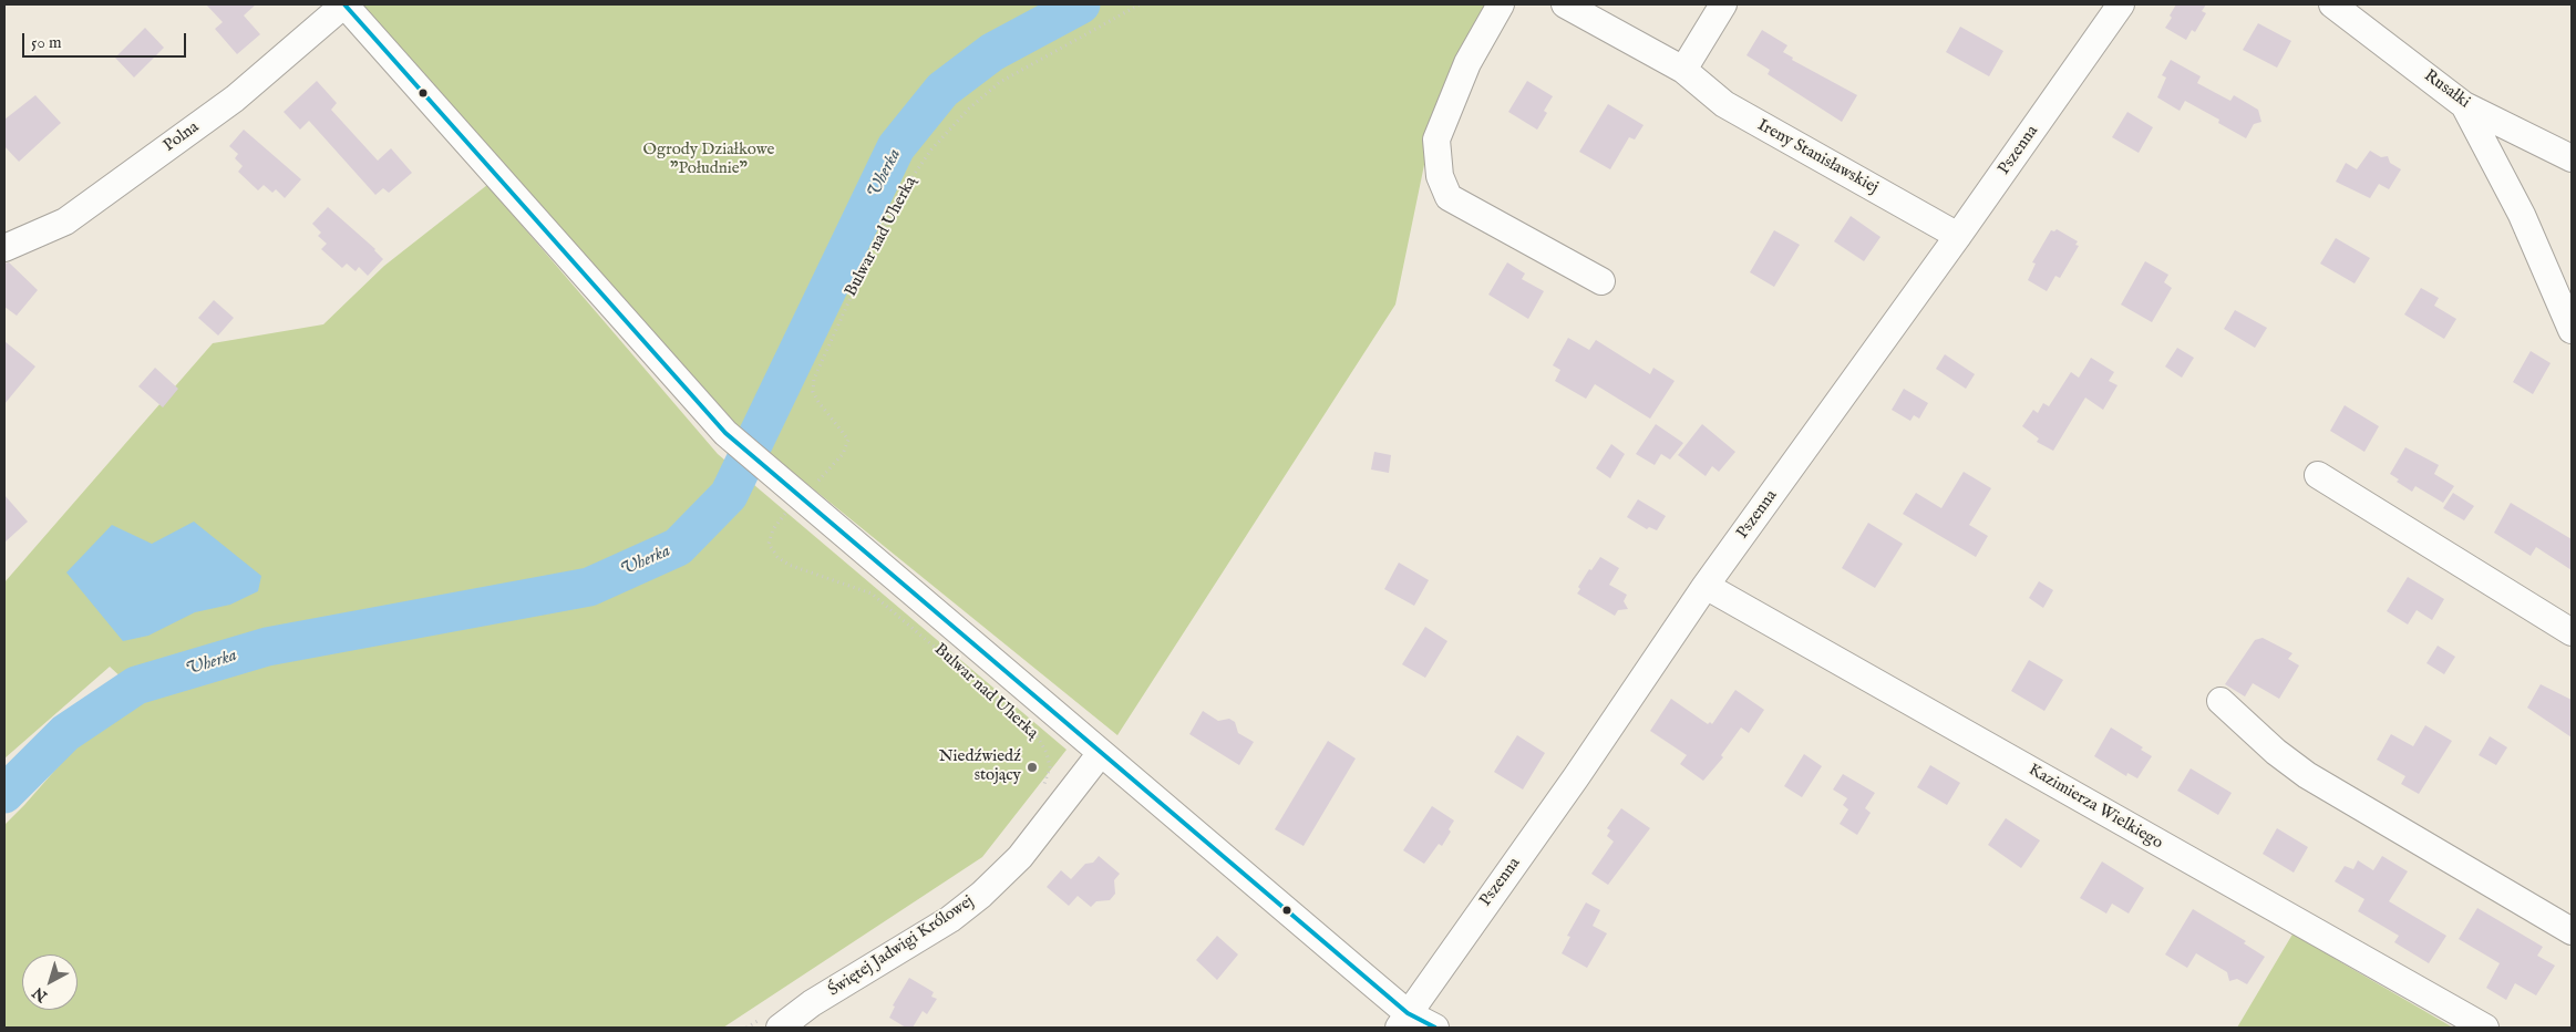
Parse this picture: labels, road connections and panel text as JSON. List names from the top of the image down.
{
  "streets": {
    "street": [
      "Rusałki",
      "Polna",
      "Pszenna",
      "Ireny Stanisławskiej",
      "Kazimierza Wielkiego",
      "Świętej Jadwigi Królowej"
    ],
    "path": ["Bulwar nad Uherką"]
  },
  "crossings": [
    ["Pszenna", "Ireny Stanisławskiej"],
    ["Pszenna", "Kazimierza Wielkiego"]
  ],
  "water": ["Uherka"],
  "parks": ["Ogrody Działkowe \"Południe\""],
  "places": ["Niedźwiedź stojący"],
  "scale_bar": "50 m",
  "north": "bottom left"
}
